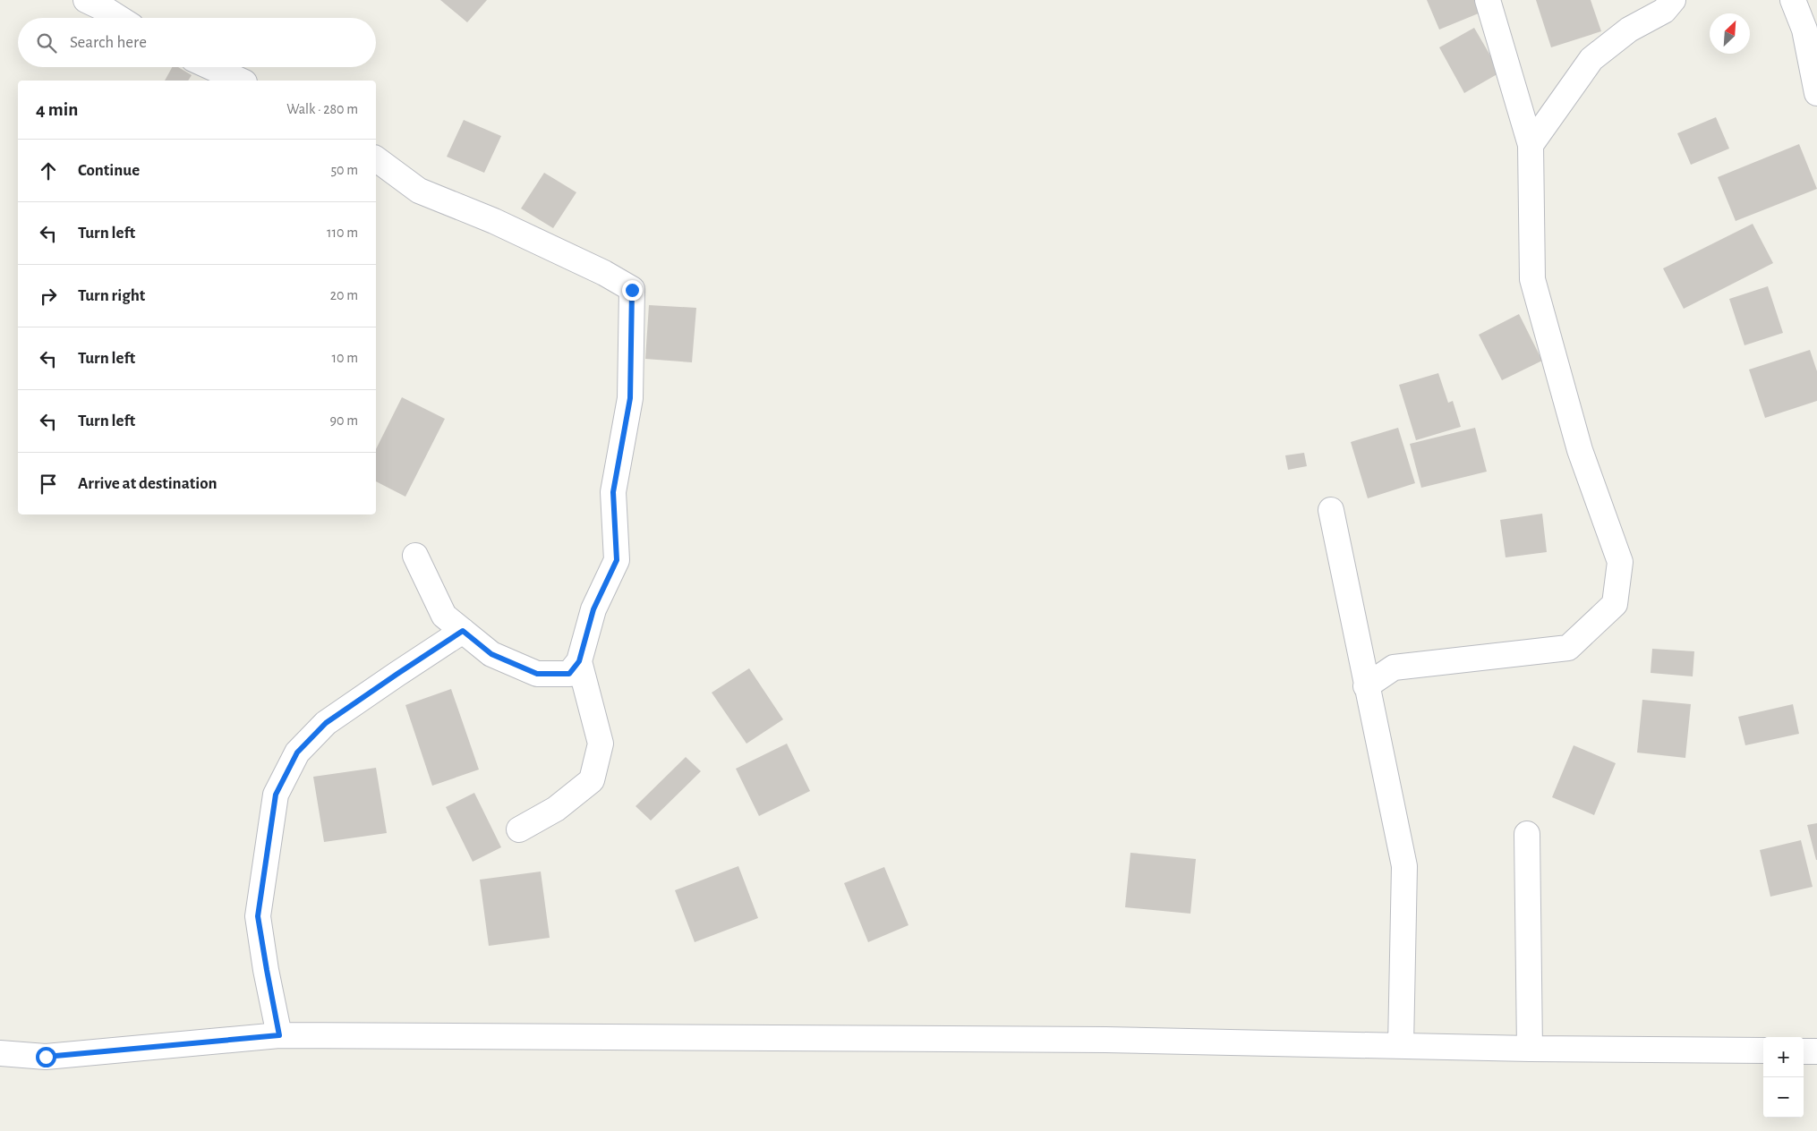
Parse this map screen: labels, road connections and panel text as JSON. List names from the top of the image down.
{
  "north": "top right",
  "page": {
    "search": "Search here",
    "heading": ["4 min", "Walk · 280 m"],
    "list": [
      ["Continue", "50 m"],
      ["Turn left", "110 m"],
      ["Turn right", "20 m"],
      ["Turn left", "10 m"],
      ["Turn left", "90 m"],
      "Arrive at destination"
    ],
    "map_buttons": ["+", "−"]
  }
}
